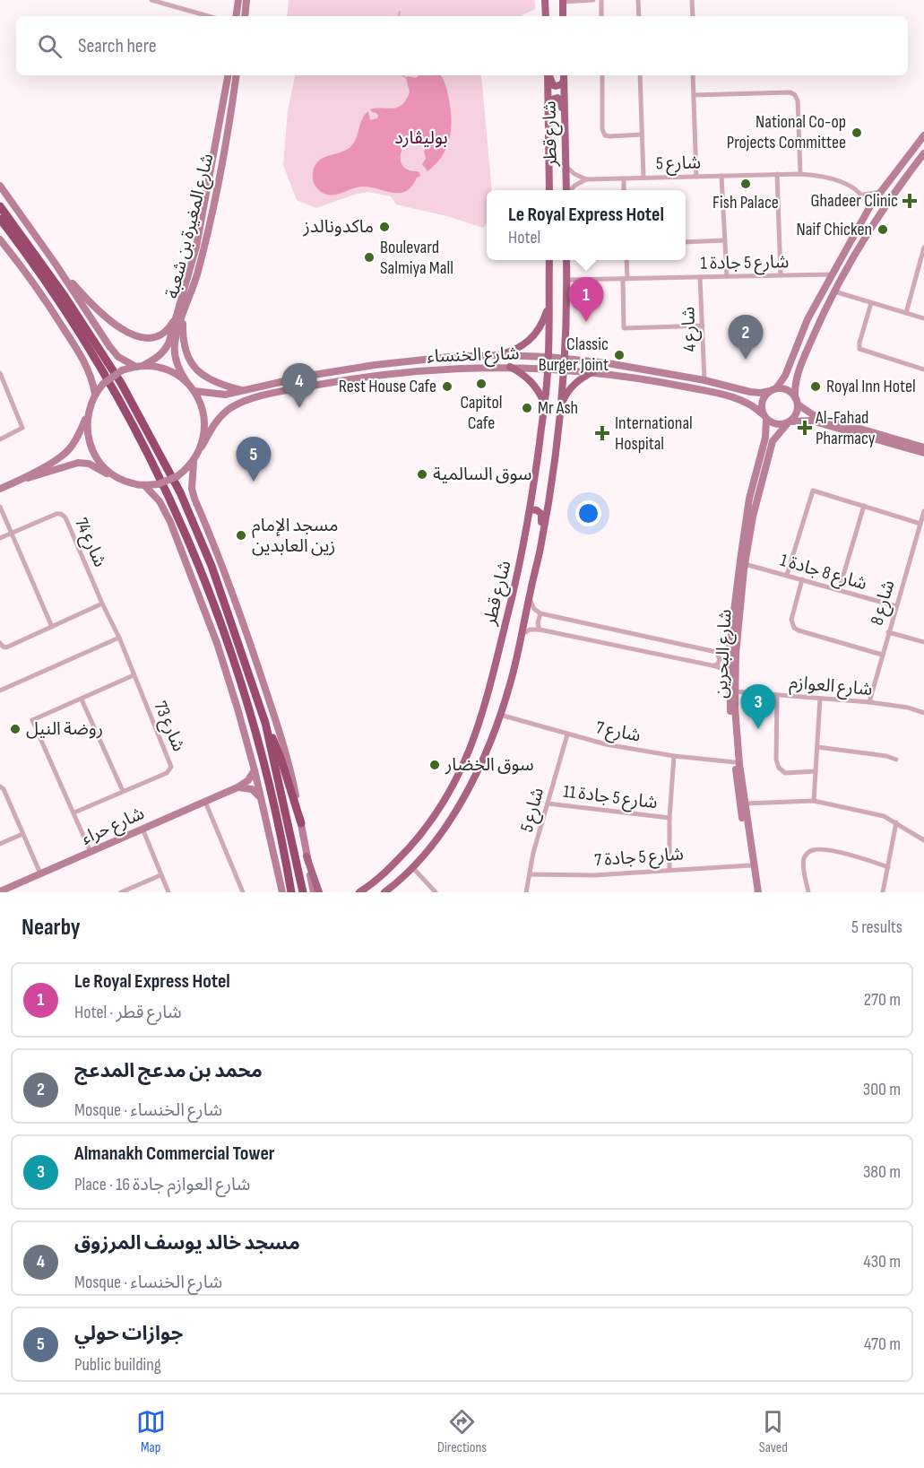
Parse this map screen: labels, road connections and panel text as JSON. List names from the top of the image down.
{
  "streets": {
    "main road": [
      "شارع قطر",
      "شارع المغيرة بن شعبة",
      "شارع الخنساء",
      "شارع البحرين",
      "شارع حراء"
    ],
    "street": [
      "شارع 5",
      "شارع 5 جادة 1",
      "شارع 4",
      "شارع 74",
      "شارع 8 جادة 1",
      "شارع 8",
      "شارع العوازم",
      "شارع 73",
      "شارع 7",
      "شارع 5 جادة 11",
      "شارع 5 جادة 7"
    ]
  },
  "crossings": [
    ["شارع قطر", "شارع 5 جادة 1"],
    ["شارع قطر", "شارع الخنساء"],
    ["شارع قطر", "شارع 7"],
    ["شارع 5", "شارع 7"],
    ["شارع 5", "شارع 5 جادة 11"],
    ["شارع 5", "شارع 5 جادة 7"],
    ["شارع المغيرة بن شعبة", "شارع الخنساء"],
    ["شارع 5 جادة 1", "شارع 4"],
    ["شارع 4", "شارع الخنساء"],
    ["شارع الخنساء", "شارع البحرين"],
    ["شارع 74", "شارع 73"],
    ["شارع 8 جادة 1", "شارع 8"],
    ["شارع 8 جادة 1", "شارع البحرين"],
    ["شارع 8", "شارع العوازم"],
    ["شارع البحرين", "شارع العوازم"],
    ["شارع البحرين", "شارع 7"],
    ["شارع البحرين", "شارع 5 جادة 7"]
  ],
  "parks": ["بوليڤارد"],
  "places": {
    "other": [
      "National Co-op Projects Committee",
      "Fish Palace",
      "ماكدونالدز",
      "Naif Chicken",
      "Boulevard Salmiya Mall",
      "Classic Burger Joint",
      "Capitol Cafe",
      "Rest House Cafe",
      "Royal Inn Hotel",
      "Mr Ash",
      "سوق السالمية",
      "مسجد الإمام زين العابدين",
      "روضة النيل",
      "سوق الخضار"
    ],
    "health": ["Ghadeer Clinic", "Al-Fahad Pharmacy", "International Hospital"]
  },
  "page": {
    "search": "Search here",
    "popup": ["Le Royal Express Hotel", "Hotel"],
    "pins": [
      "1",
      "2",
      "4",
      "5",
      "3"
    ],
    "heading": ["Nearby", "5 results"],
    "list": [
      {
        "mark": "1",
        "name": "Le Royal Express Hotel",
        "note": "Hotel · شارع قطر",
        "value": "270 m"
      },
      {
        "mark": "2",
        "name": "محمد بن مدعج المدعج",
        "note": "Mosque · شارع الخنساء",
        "value": "300 m"
      },
      {
        "mark": "3",
        "name": "Almanakh Commercial Tower",
        "note": "Place · شارع العوازم جادة 16",
        "value": "380 m"
      },
      {
        "mark": "4",
        "name": "مسجد خالد يوسف المرزوق",
        "note": "Mosque · شارع الخنساء",
        "value": "430 m"
      },
      {
        "mark": "5",
        "name": "جوازات حولي",
        "note": "Public building",
        "value": "470 m"
      }
    ],
    "nav": ["Map", "Directions", "Saved"]
  }
}
